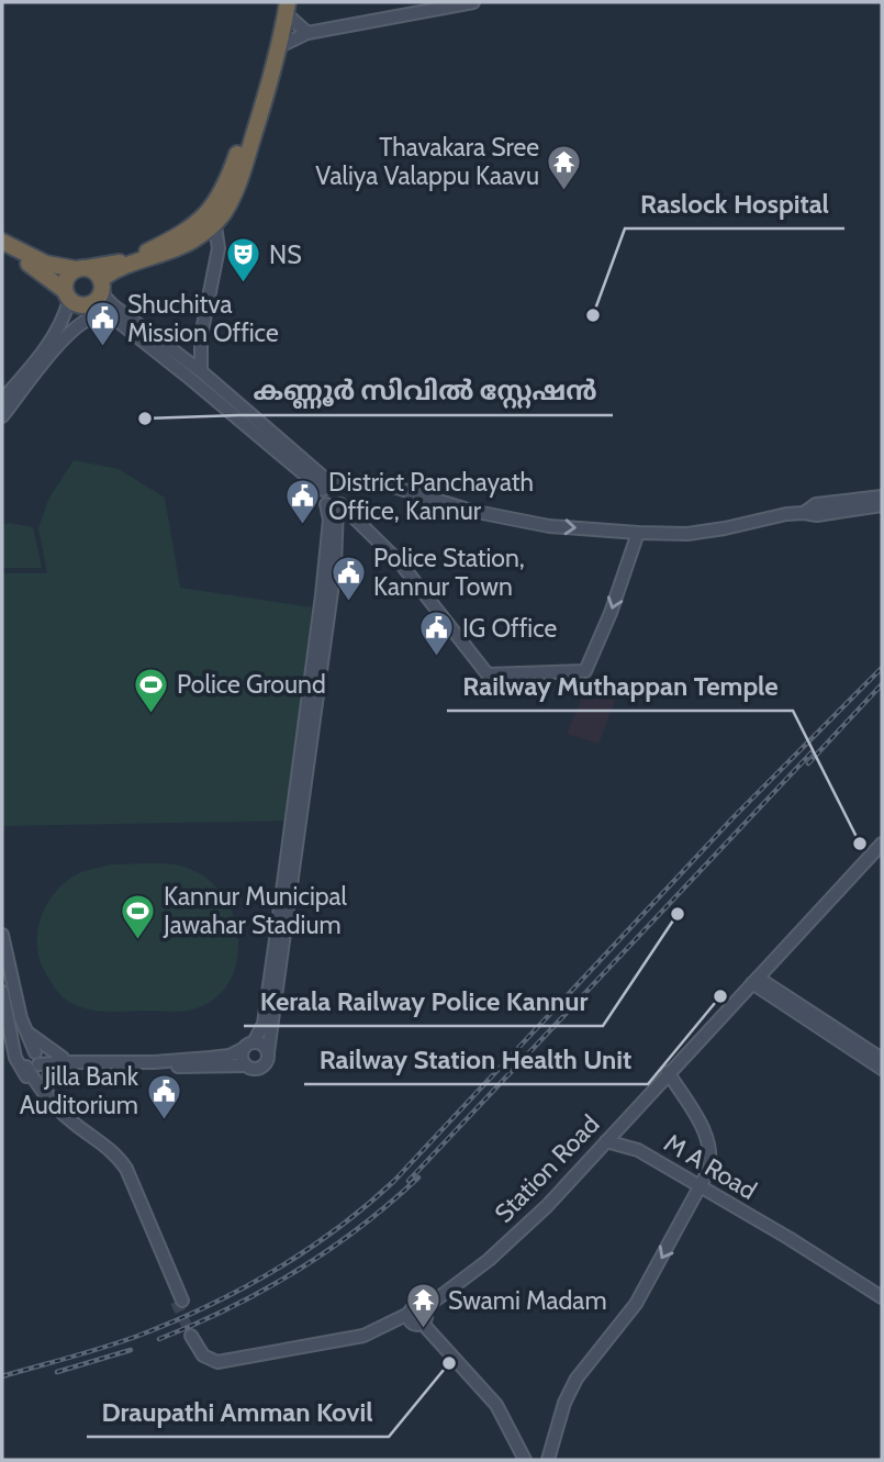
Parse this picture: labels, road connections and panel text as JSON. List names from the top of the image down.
{
  "streets": {
    "main road": ["M A Road", "Station Road"]
  },
  "crossings": [
    ["M A Road", "Station Road"]
  ],
  "places": {
    "temple": ["Thavakara Sree Valiya Valappu Kaavu", "Swami Madam"],
    "theatre": ["NS"],
    "other": [
      "Raslock Hospital",
      "കണ്ണൂർ സിവിൽ സ്റ്റേഷൻ",
      "Railway Muthappan Temple",
      "Kerala Railway Police Kannur",
      "Railway Station Health Unit",
      "Draupathi Amman Kovil"
    ],
    "public building": [
      "Shuchitva Mission Office",
      "District Panchayath Office, Kannur",
      "Police Station, Kannur Town",
      "IG Office",
      "Jilla Bank Auditorium"
    ],
    "sports": ["Police Ground", "Kannur Municipal Jawahar Stadium"]
  }
}
